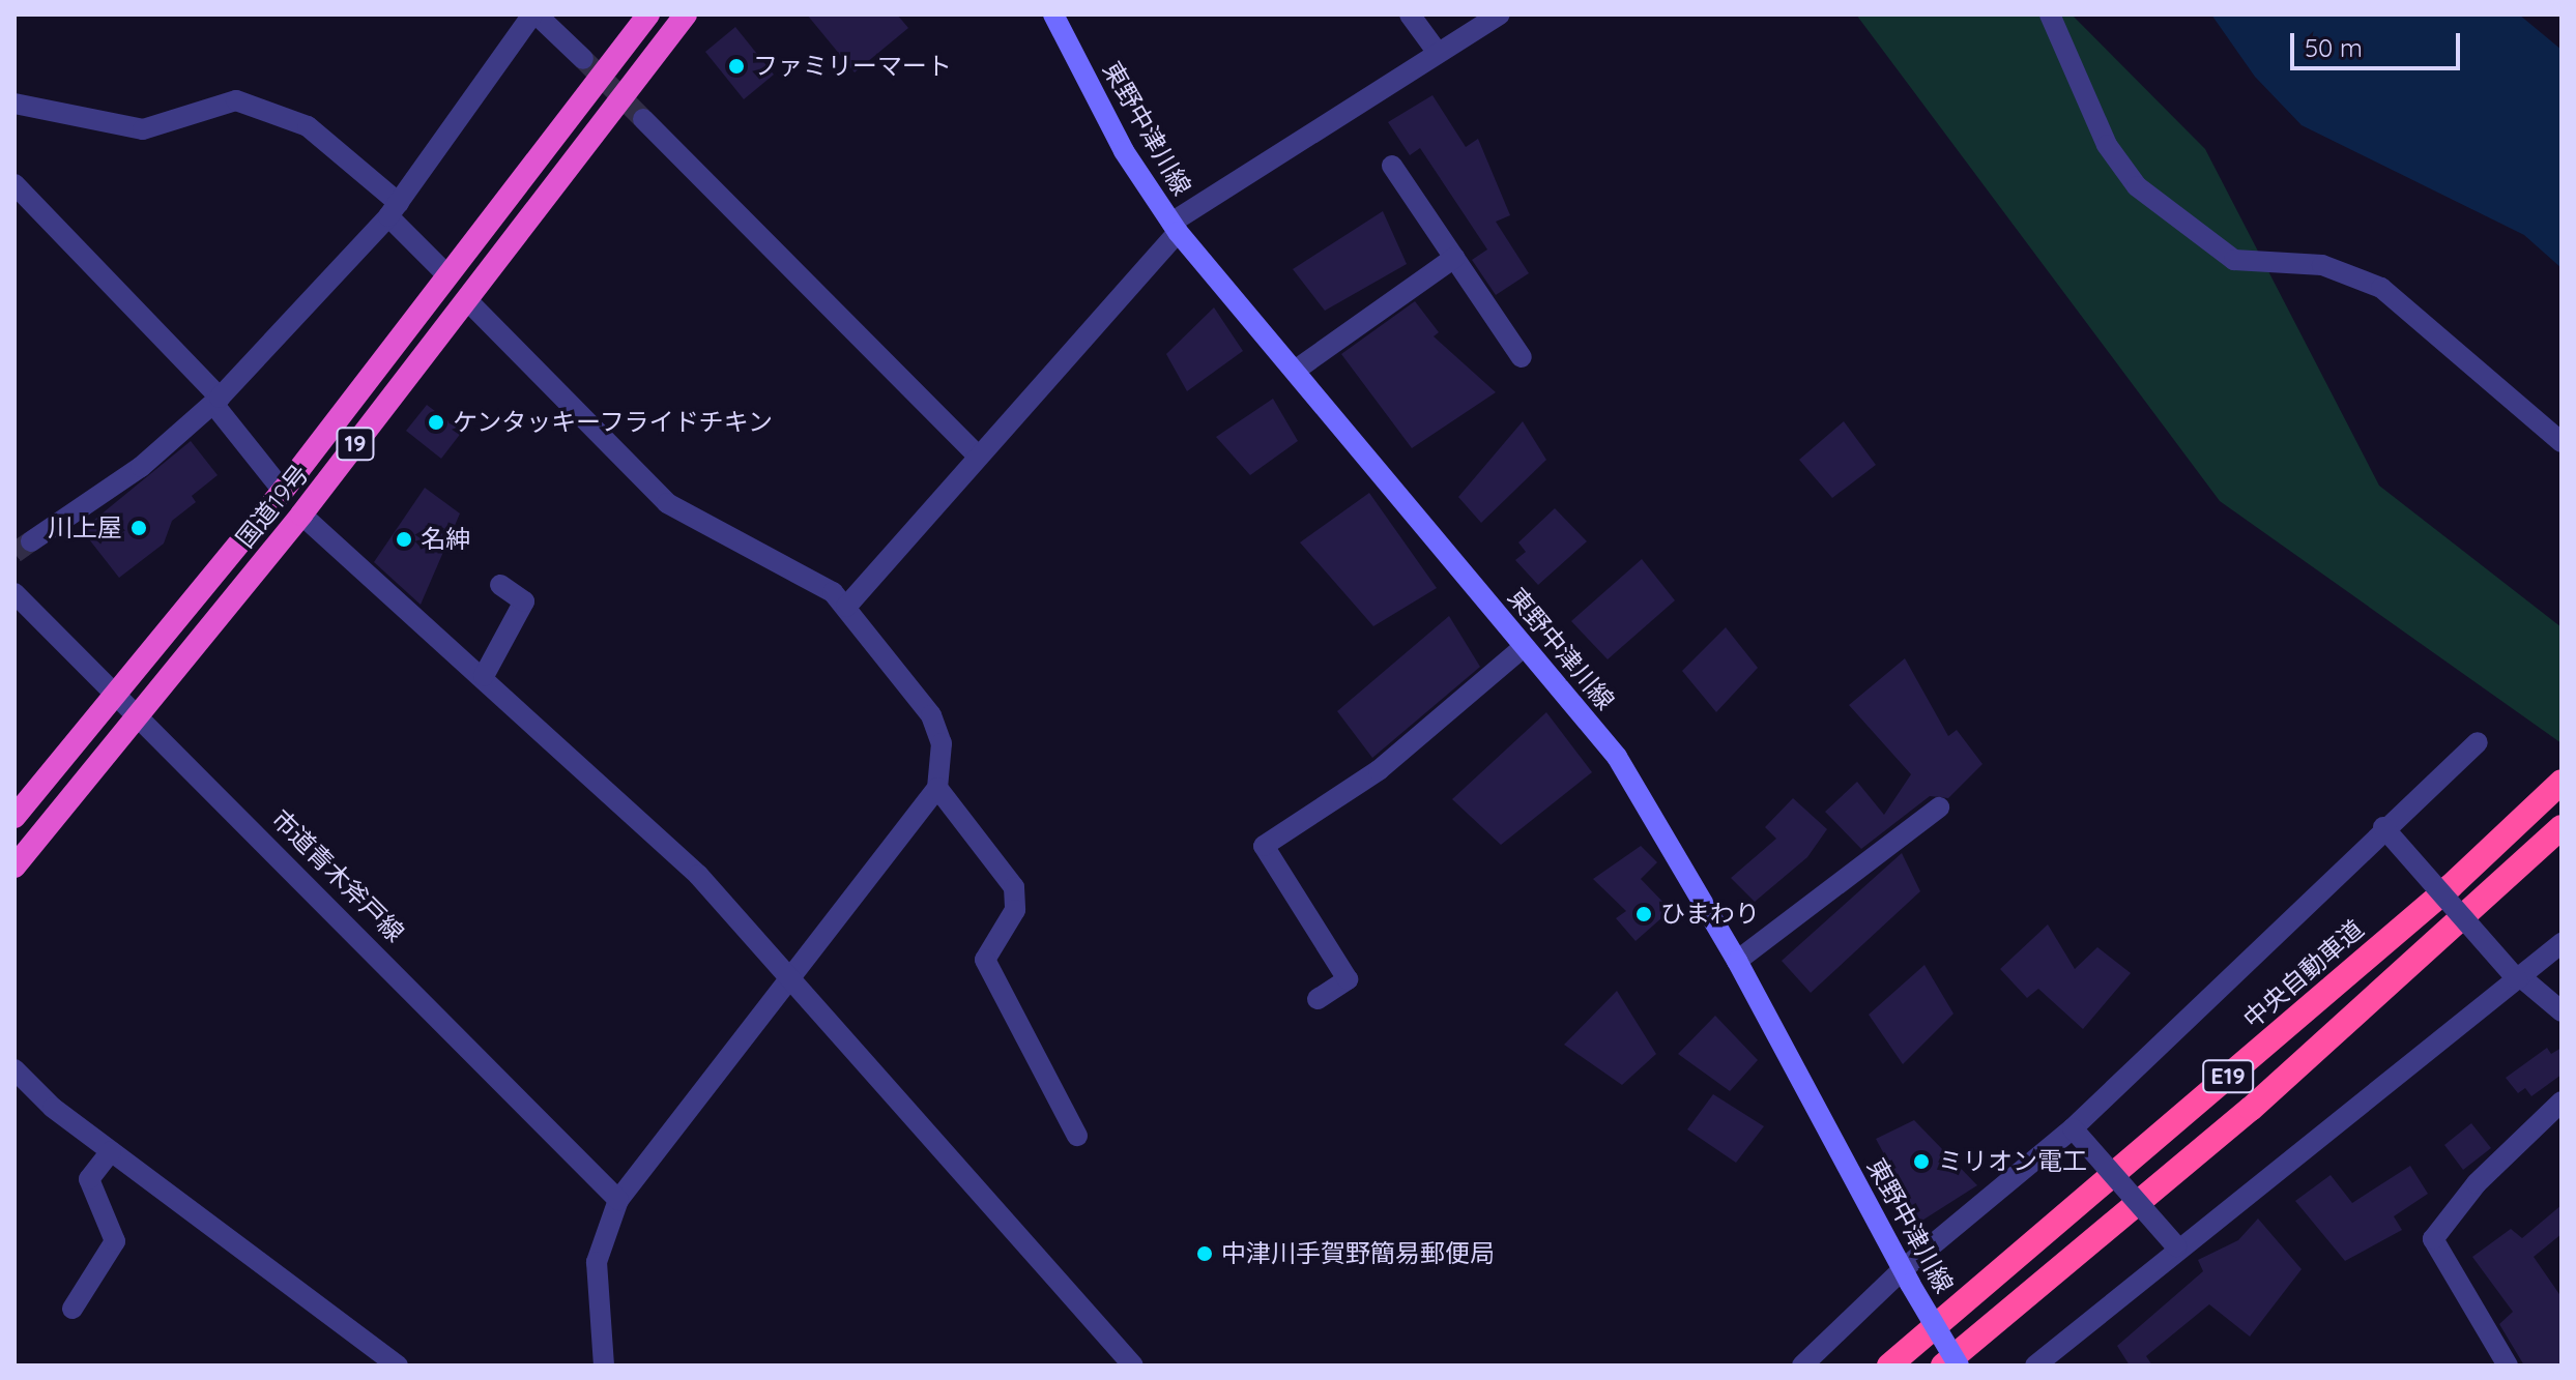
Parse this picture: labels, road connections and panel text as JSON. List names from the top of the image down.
{
  "streets": {
    "highway": [
      "19",
      "国道19号",
      "中央自動車道",
      "E19"
    ],
    "main road": ["東野中津川線"],
    "street": ["市道青木斧戸線"]
  },
  "crossings": [
    ["国道19号", "市道青木斧戸線"]
  ],
  "places": [
    "ファミリーマート",
    "ケンタッキーフライドチキン",
    "川上屋",
    "名紳",
    "ひまわり",
    "ミリオン電工",
    "中津川手賀野簡易郵便局"
  ],
  "scale_bar": "50 m"
}
